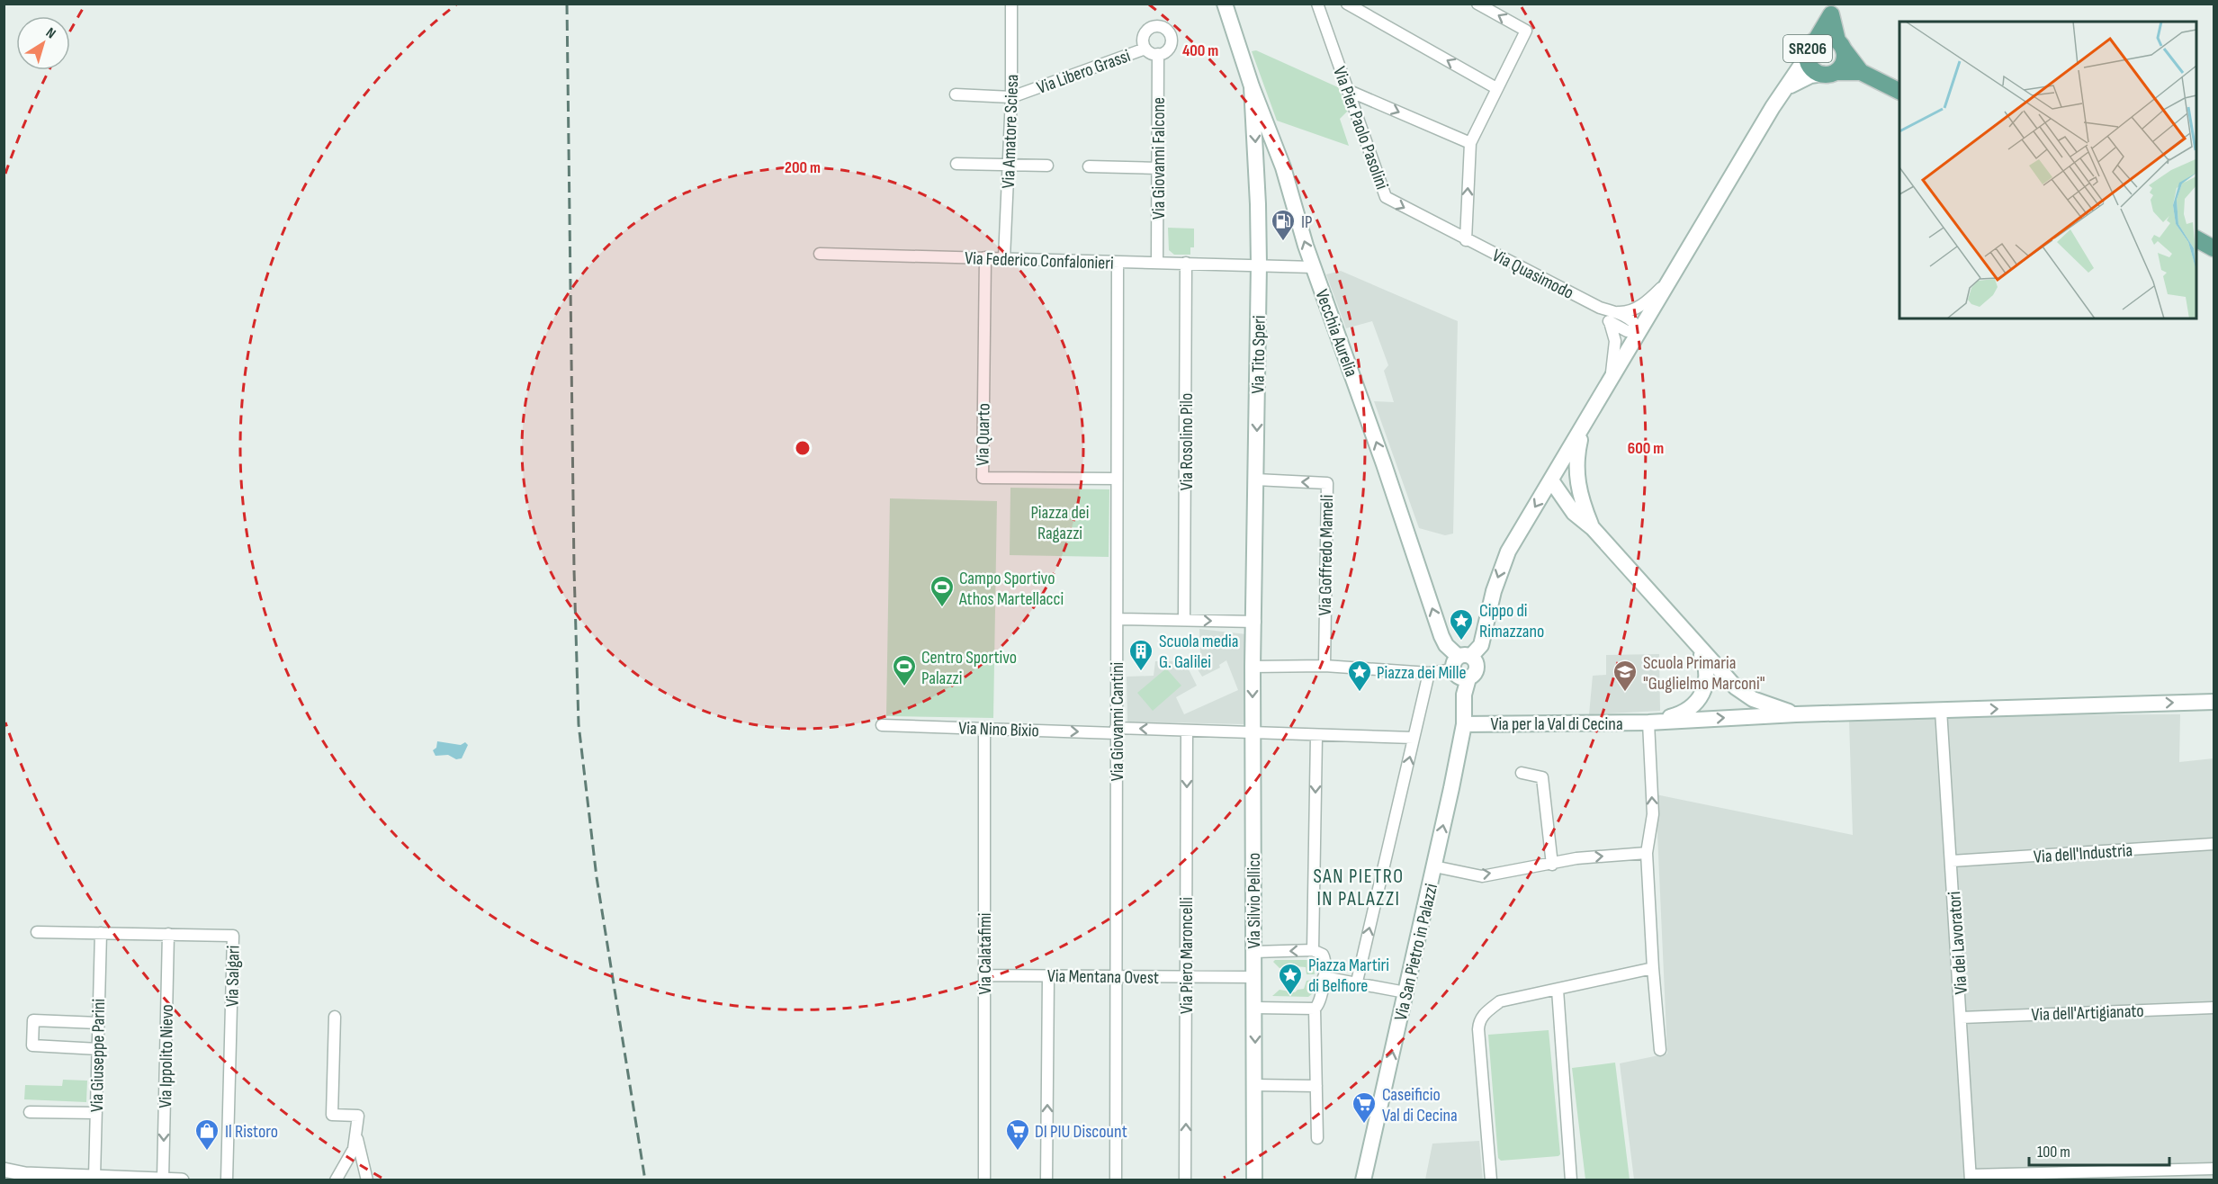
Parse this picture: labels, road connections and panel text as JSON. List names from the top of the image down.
{
  "streets": {
    "main road": [
      "SR206",
      "Vecchia Aurelia",
      "Via Tito Speri",
      "Via per la Val di Cecina",
      "Via Silvio Pellico",
      "Via San Pietro in Palazzi"
    ],
    "street": [
      "Via Libero Grassi",
      "Via Pier Paolo Pasolini",
      "Via Amatore Sciesa",
      "Via Giovanni Falcone",
      "Via Federico Confalonieri",
      "Via Quasimodo",
      "Via Quarto",
      "Via Rosolino Pilo",
      "Via Goffredo Mameli",
      "Via Giovanni Cantini",
      "Via Nino Bixio",
      "Via dell'Industria",
      "Via dei Lavoratori",
      "Via Calatafimi",
      "Via Piero Maroncelli",
      "Via Salgari",
      "Via Mentana Ovest",
      "Via dell'Artigianato",
      "Via Giuseppe Parini",
      "Via Ippolito Nievo"
    ]
  },
  "crossings": [
    ["Via Libero Grassi", "Via Amatore Sciesa"],
    ["Via Libero Grassi", "Via Giovanni Falcone"],
    ["Via Pier Paolo Pasolini", "Via Quasimodo"],
    ["Via Amatore Sciesa", "Via Federico Confalonieri"],
    ["Via Giovanni Falcone", "Via Federico Confalonieri"],
    ["Via Federico Confalonieri", "Vecchia Aurelia"],
    ["Via Federico Confalonieri", "Via Tito Speri"],
    ["Via Federico Confalonieri", "Via Quarto"],
    ["Via Federico Confalonieri", "Via Rosolino Pilo"],
    ["Via Federico Confalonieri", "Via Giovanni Cantini"],
    ["Vecchia Aurelia", "Via Tito Speri"],
    ["Via Tito Speri", "Via Goffredo Mameli"],
    ["Via Tito Speri", "Via Silvio Pellico"],
    ["Via Quarto", "Via Giovanni Cantini"],
    ["Via Giovanni Cantini", "Via Nino Bixio"],
    ["Via Giovanni Cantini", "Via Mentana Ovest"],
    ["Via per la Val di Cecina", "Via San Pietro in Palazzi"],
    ["Via Nino Bixio", "Via Silvio Pellico"],
    ["Via Nino Bixio", "Via Calatafimi"],
    ["Via Nino Bixio", "Via Piero Maroncelli"],
    ["Via dell'Industria", "Via dei Lavoratori"],
    ["Via Silvio Pellico", "Via Mentana Ovest"],
    ["Via dei Lavoratori", "Via dell'Artigianato"],
    ["Via Calatafimi", "Via Mentana Ovest"],
    ["Via Piero Maroncelli", "Via Mentana Ovest"],
    ["Via Salgari", "Via Giuseppe Parini"],
    ["Via Salgari", "Via Ippolito Nievo"]
  ],
  "one_way": [
    "Via Pier Paolo Pasolini",
    "Vecchia Aurelia",
    "Via Tito Speri",
    "Via San Pietro in Palazzi",
    "Via Ippolito Nievo"
  ],
  "districts": ["SAN PIETRO IN PALAZZI"],
  "parks": ["Piazza dei Ragazzi"],
  "places": {
    "fuel station": ["IP"],
    "sports": ["Campo Sportivo Athos Martellacci", "Centro Sportivo Palazzi"],
    "place": ["Cippo di Rimazzano", "Piazza dei Mille", "Piazza Martiri di Belfiore"],
    "building": ["Scuola media G. Galilei"],
    "school or university": ["Scuola Primaria \"Guglielmo Marconi\""],
    "supermarket": ["Caseificio Val di Cecina", "DI PIU Discount"],
    "shop": ["Il Ristoro"]
  },
  "scale_bar": "100 m",
  "north": "top right",
  "rings": ["400 m", "200 m", "600 m"]
}
